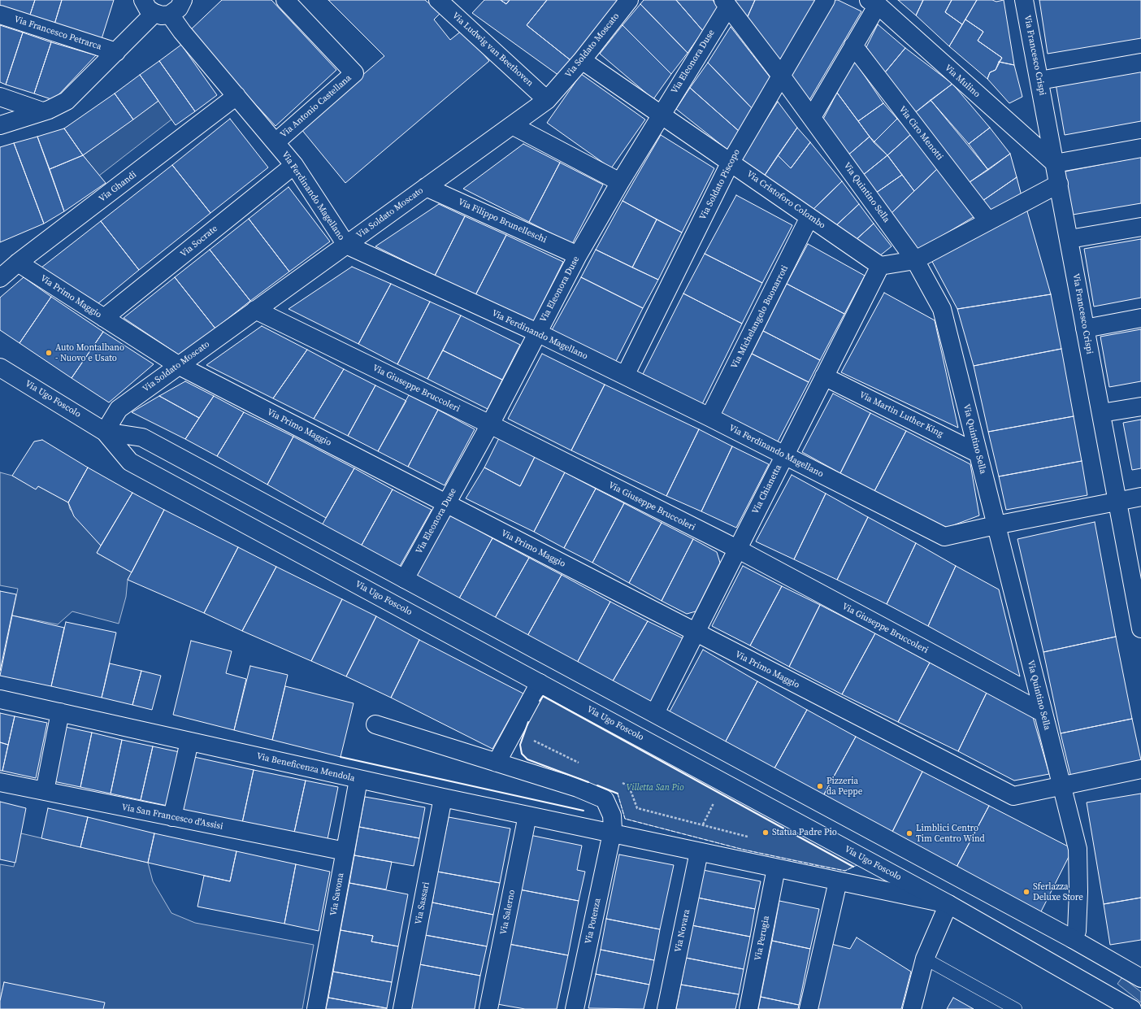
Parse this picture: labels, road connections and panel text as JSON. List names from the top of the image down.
{
  "streets": {
    "street": [
      "Via Francesco Petrarca",
      "Via Soldato Moscato",
      "Via Ludwig van Beethoven",
      "Via Francesco Crispi",
      "Via Eleonora Duse",
      "Via Mulino",
      "Via Antonio Castellana",
      "Via Ciro Menotti",
      "Via Soldato Piscopo",
      "Via Ghandi",
      "Via Quintino Sella",
      "Via Ferdinando Magellano",
      "Via Cristoforo Colombo",
      "Via Filippo Brunelleschi",
      "Via Socrate",
      "Via Primo Maggio",
      "Via Michelangelo Buonarroti",
      "Via Giuseppe Bruccoleri",
      "Via Ugo Foscolo",
      "Via Martin Luther King",
      "Via Chianetta",
      "Via Beneficenza Mendola",
      "Via San Francesco d'Assisi",
      "Via Savona",
      "Via Sassari",
      "Via Salerno",
      "Via Potenza",
      "Via Novara",
      "Via Perugia"
    ]
  },
  "crossings": [
    ["Via Soldato Moscato", "Via Ludwig van Beethoven"],
    ["Via Soldato Moscato", "Via Ferdinando Magellano"],
    ["Via Soldato Moscato", "Via Cristoforo Colombo"],
    ["Via Soldato Moscato", "Via Filippo Brunelleschi"],
    ["Via Soldato Moscato", "Via Primo Maggio"],
    ["Via Soldato Moscato", "Via Giuseppe Bruccoleri"],
    ["Via Soldato Moscato", "Via Ugo Foscolo"],
    ["Via Francesco Crispi", "Via Mulino"],
    ["Via Francesco Crispi", "Via Ferdinando Magellano"],
    ["Via Eleonora Duse", "Via Quintino Sella"],
    ["Via Eleonora Duse", "Via Ferdinando Magellano"],
    ["Via Eleonora Duse", "Via Cristoforo Colombo"],
    ["Via Eleonora Duse", "Via Filippo Brunelleschi"],
    ["Via Eleonora Duse", "Via Primo Maggio"],
    ["Via Eleonora Duse", "Via Giuseppe Bruccoleri"],
    ["Via Eleonora Duse", "Via Ugo Foscolo"],
    ["Via Antonio Castellana", "Via Ferdinando Magellano"],
    ["Via Soldato Piscopo", "Via Quintino Sella"],
    ["Via Soldato Piscopo", "Via Ferdinando Magellano"],
    ["Via Soldato Piscopo", "Via Cristoforo Colombo"],
    ["Via Ghandi", "Via Ferdinando Magellano"],
    ["Via Ghandi", "Via Primo Maggio"],
    ["Via Quintino Sella", "Via Ferdinando Magellano"],
    ["Via Quintino Sella", "Via Primo Maggio"],
    ["Via Quintino Sella", "Via Giuseppe Bruccoleri"],
    ["Via Quintino Sella", "Via Ugo Foscolo"],
    ["Via Quintino Sella", "Via Martin Luther King"],
    ["Via Ferdinando Magellano", "Via Socrate"],
    ["Via Ferdinando Magellano", "Via Michelangelo Buonarroti"],
    ["Via Ferdinando Magellano", "Via Chianetta"],
    ["Via Cristoforo Colombo", "Via Michelangelo Buonarroti"],
    ["Via Cristoforo Colombo", "Via Chianetta"],
    ["Via Socrate", "Via Primo Maggio"],
    ["Via Primo Maggio", "Via Chianetta"],
    ["Via Giuseppe Bruccoleri", "Via Chianetta"],
    ["Via Ugo Foscolo", "Via Chianetta"],
    ["Via Ugo Foscolo", "Via Beneficenza Mendola"],
    ["Via Martin Luther King", "Via Chianetta"],
    ["Via Beneficenza Mendola", "Via Savona"],
    ["Via Beneficenza Mendola", "Via Sassari"],
    ["Via Beneficenza Mendola", "Via Salerno"],
    ["Via Beneficenza Mendola", "Via Potenza"],
    ["Via Beneficenza Mendola", "Via Novara"],
    ["Via Beneficenza Mendola", "Via Perugia"],
    ["Via San Francesco d'Assisi", "Via Savona"]
  ],
  "parks": ["Villetta San Pio"],
  "places": [
    "Auto Montalbano - Nuovo e Usato",
    "Pizzeria da Peppe",
    "Statua Padre Pio",
    "Limblici Centro Tim Centro Wind",
    "Sferlazza Deluxe Store"
  ]
}
